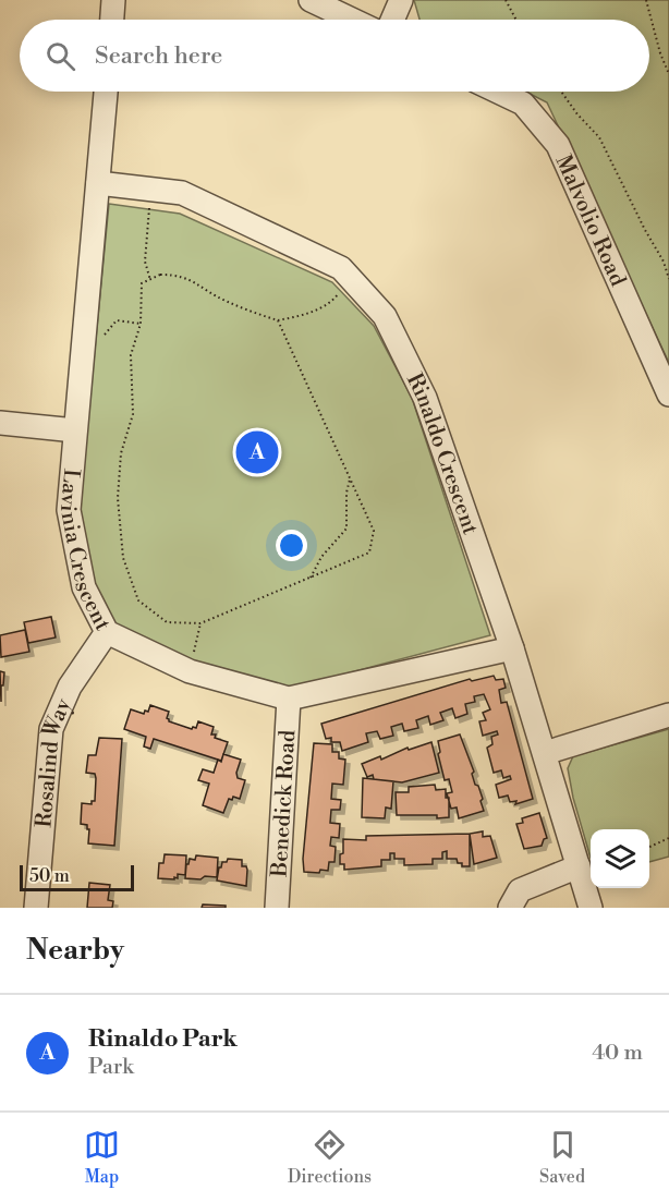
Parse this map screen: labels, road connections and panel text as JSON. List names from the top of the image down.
{
  "streets": {
    "street": [
      "Malvolio Road",
      "Rinaldo Crescent",
      "Lavinia Crescent",
      "Rosalind Way",
      "Benedick Road"
    ]
  },
  "crossings": [
    ["Rinaldo Crescent", "Lavinia Crescent"],
    ["Lavinia Crescent", "Rosalind Way"],
    ["Lavinia Crescent", "Benedick Road"]
  ],
  "scale_bar": "50 m",
  "page": {
    "search": "Search here",
    "pins": "A",
    "scale": "50 m",
    "heading": "Nearby",
    "list": [
      {
        "mark": "A",
        "name": "Rinaldo Park",
        "note": "Park",
        "value": "40 m"
      }
    ],
    "nav": ["Map", "Directions", "Saved"]
  }
}
